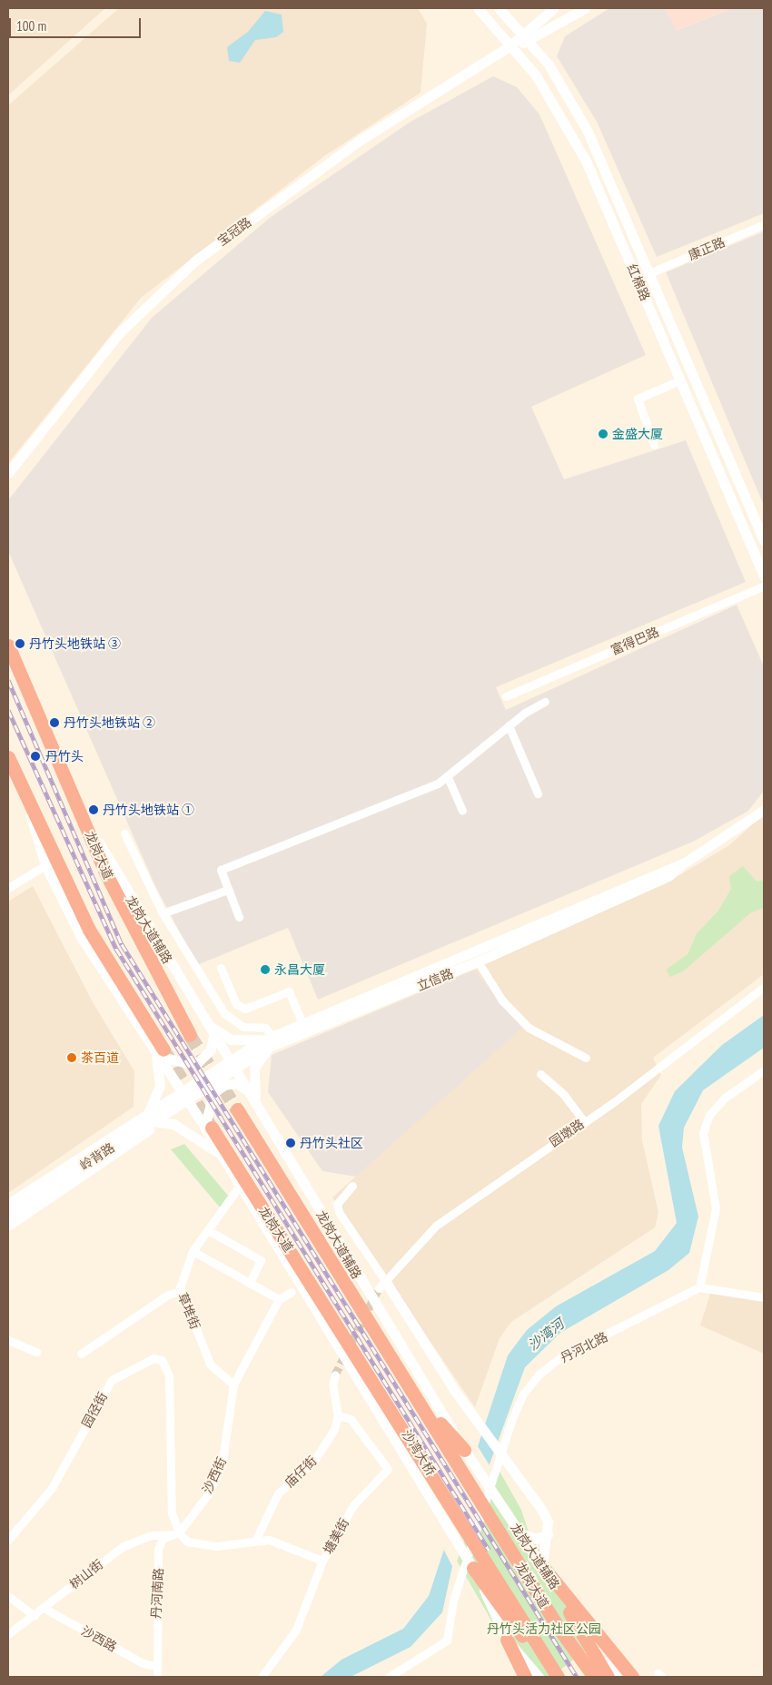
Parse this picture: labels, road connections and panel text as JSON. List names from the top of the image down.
{
  "streets": {
    "highway": ["龙岗大道", "沙湾大桥"],
    "main road": [
      "宝冠路",
      "红棉路",
      "龙岗大道辅路",
      "立信路",
      "岭背路"
    ],
    "street": [
      "康正路",
      "富得巴路",
      "园墩路",
      "草堆街",
      "丹河北路",
      "园径街",
      "庙仔街",
      "沙西街",
      "塘美街",
      "树山街",
      "丹河南路",
      "沙西路"
    ]
  },
  "crossings": [
    ["宝冠路", "红棉路"],
    ["康正路", "红棉路"],
    ["龙岗大道", "龙岗大道辅路"],
    ["龙岗大道", "沙湾大桥"],
    ["龙岗大道辅路", "立信路"],
    ["立信路", "岭背路"],
    ["草堆街", "沙西街"],
    ["园径街", "沙西街"],
    ["园径街", "树山街"],
    ["园径街", "丹河南路"],
    ["庙仔街", "塘美街"],
    ["沙西街", "树山街"],
    ["沙西街", "丹河南路"],
    ["树山街", "丹河南路"],
    ["树山街", "沙西路"],
    ["丹河南路", "沙西路"]
  ],
  "water": ["沙湾河"],
  "parks": ["丹竹头活力社区公园"],
  "places": [
    "金盛大厦",
    "丹竹头地铁站 ③",
    "丹竹头地铁站 ②",
    "丹竹头",
    "丹竹头地铁站 ①",
    "永昌大厦",
    "茶百道",
    "丹竹头社区"
  ],
  "scale_bar": "100 m"
}
